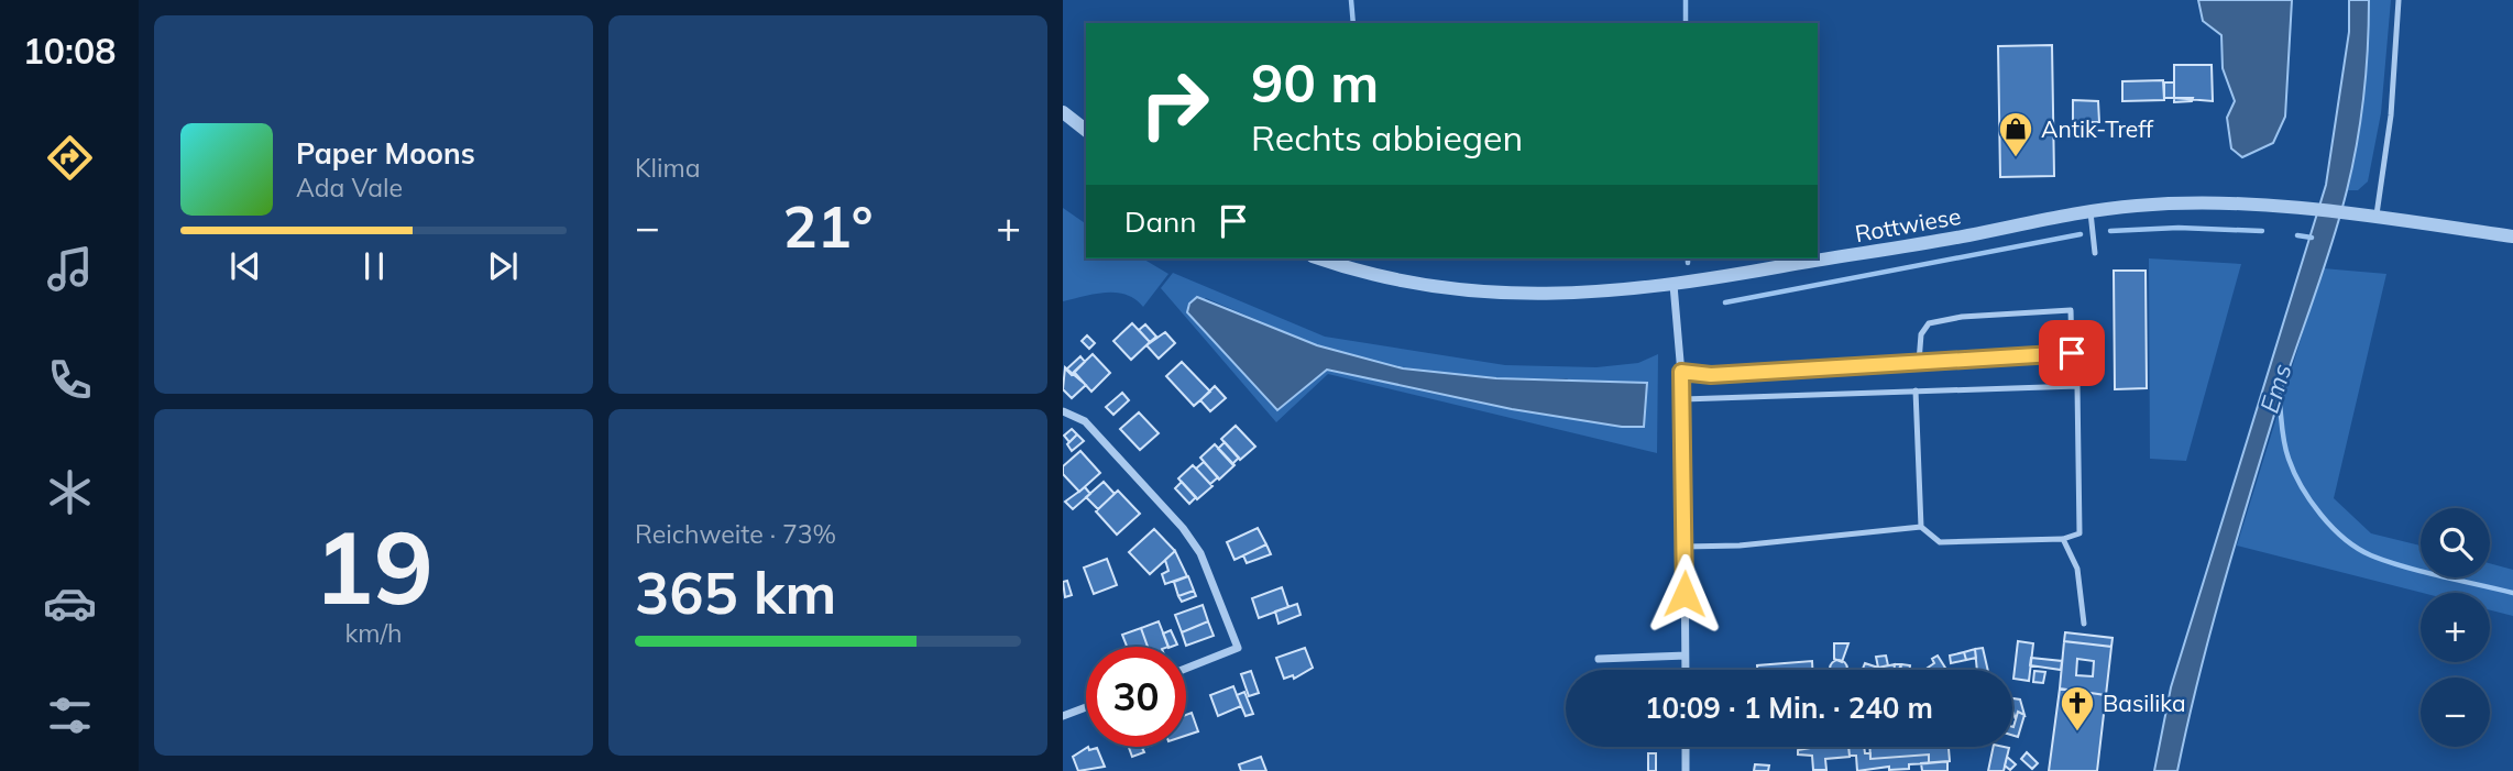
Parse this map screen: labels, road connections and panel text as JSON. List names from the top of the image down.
{
  "streets": {
    "street": ["Rottwiese"]
  },
  "water": ["Ems"],
  "places": {
    "shop": ["Antik-Treff"],
    "church": ["Basilika"]
  },
  "page": {
    "tabs": "10:08",
    "tile": [
      "Klima",
      ["19", "km/h"],
      ["Reichweite · 73%", "365 km"]
    ],
    "turn": ["90 m", "Rechts abbiegen"],
    "song": ["Paper Moons", "Ada Vale"],
    "then": "Dann",
    "heat": ["−", "21°", "+"],
    "map_buttons": ["+", "−"],
    "limit": "30",
    "trip": "10:09 · 1 Min. · 240 m"
  }
}
